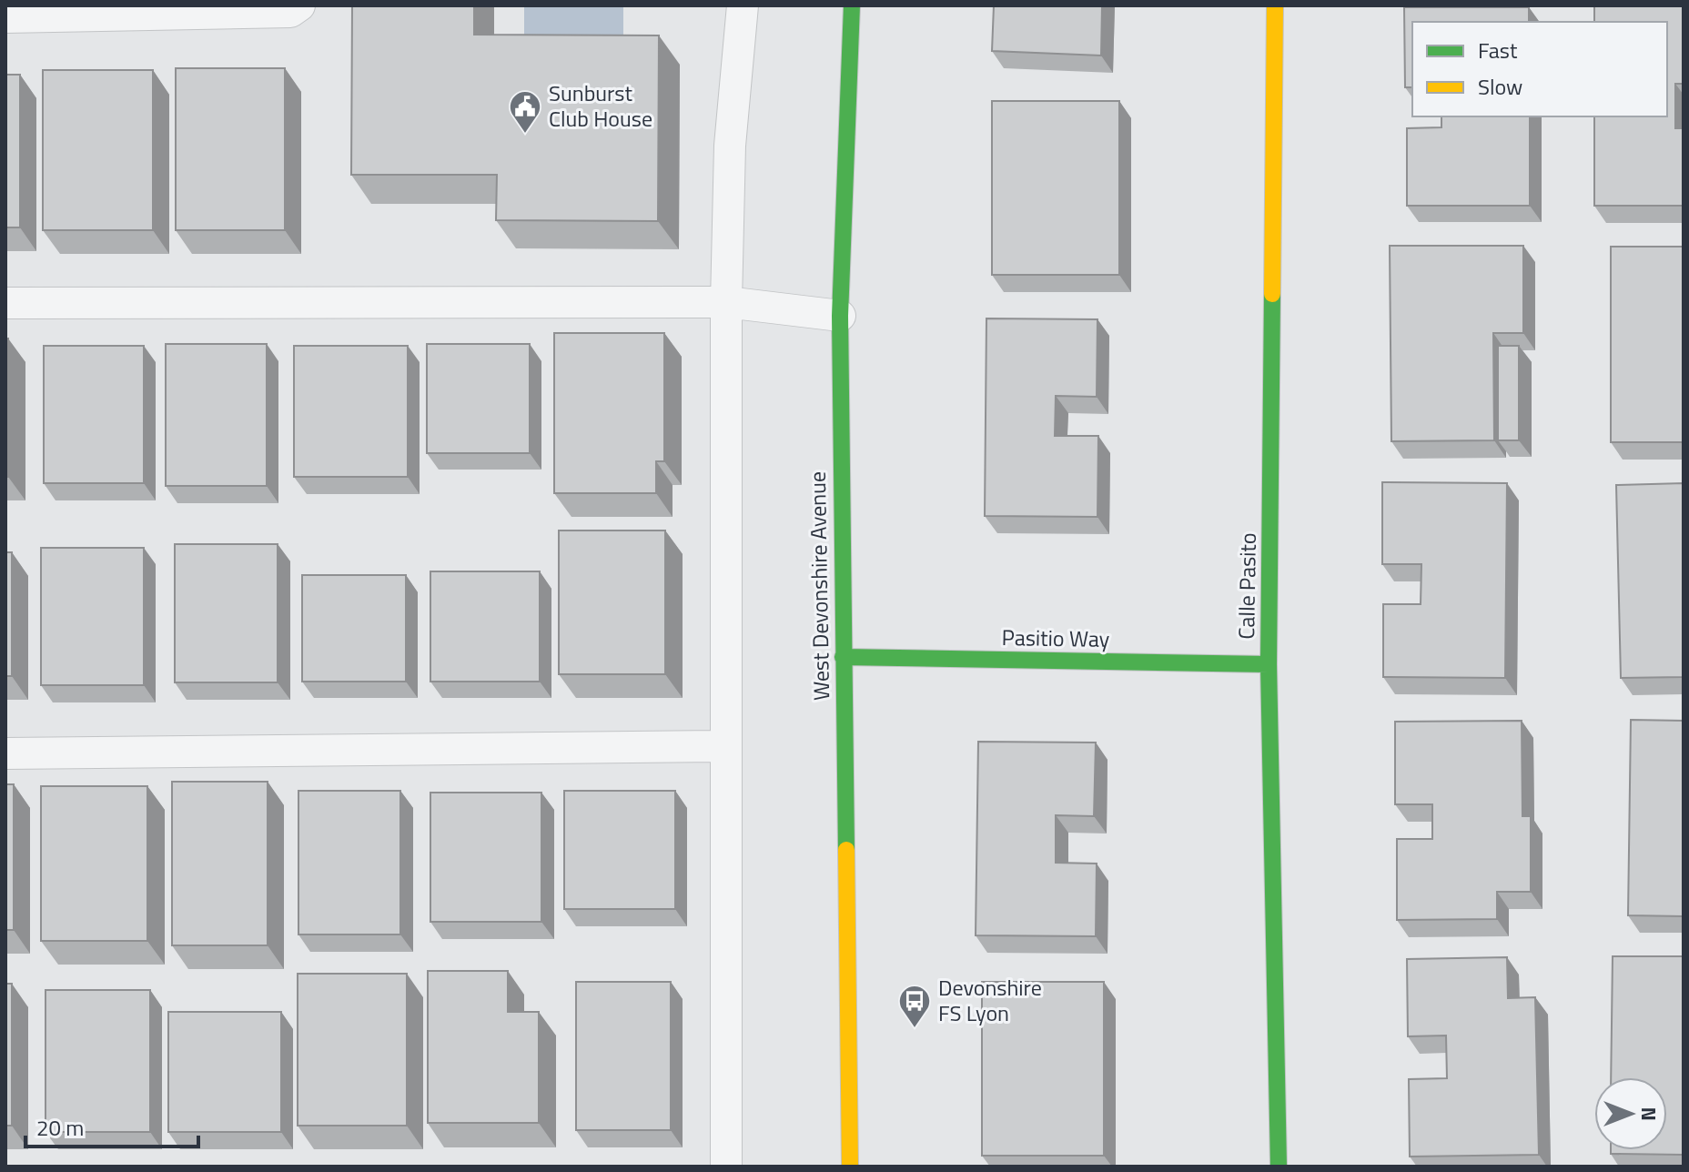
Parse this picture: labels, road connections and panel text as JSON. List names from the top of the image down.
{
  "streets": {
    "street": ["West Devonshire Avenue", "Calle Pasito", "Pasitio Way"]
  },
  "crossings": [
    ["West Devonshire Avenue", "Pasitio Way"],
    ["Calle Pasito", "Pasitio Way"]
  ],
  "places": {
    "public building": ["Sunburst Club House"],
    "bus stop": ["Devonshire FS Lyon"]
  },
  "legend": ["Fast", "Slow"],
  "scale_bar": "20 m",
  "north": "right"
}
